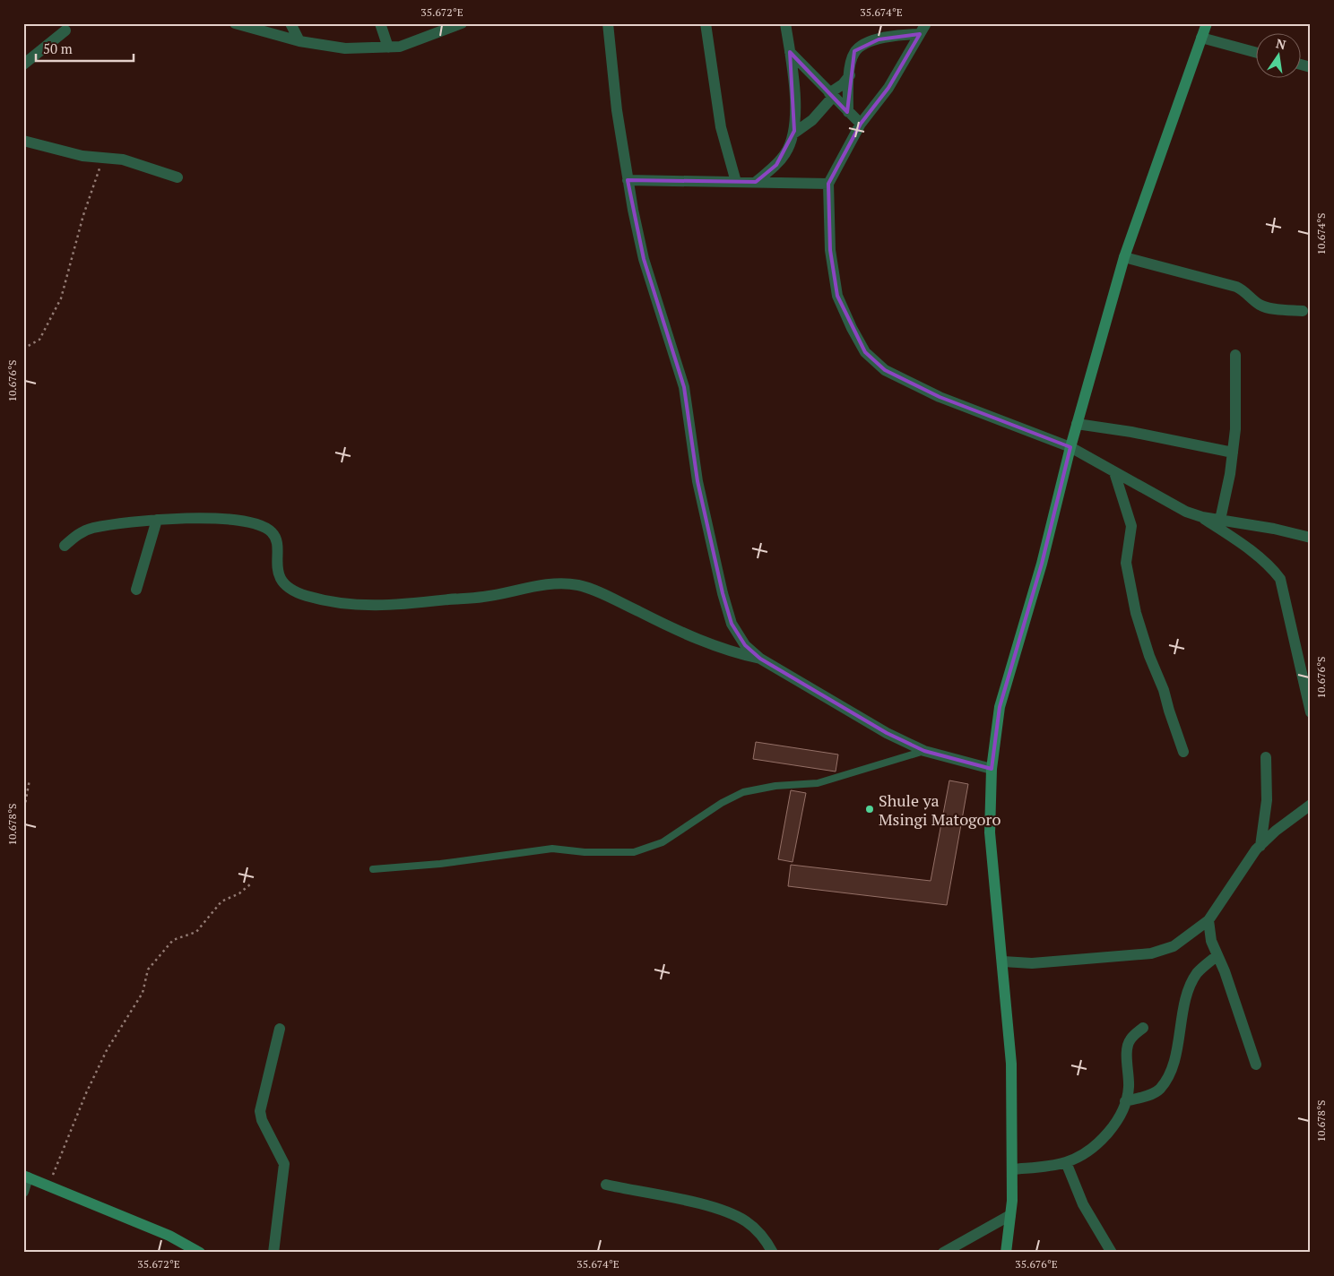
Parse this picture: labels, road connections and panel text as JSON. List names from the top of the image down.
{
  "places": ["Shule ya Msingi Matogoro"],
  "scale_bar": "50 m",
  "north": "top",
  "coordinates": [
    "35.672°E",
    "35.674°E",
    "10.674°S",
    "10.676°S",
    "10.678°S",
    "35.676°E"
  ]
}
